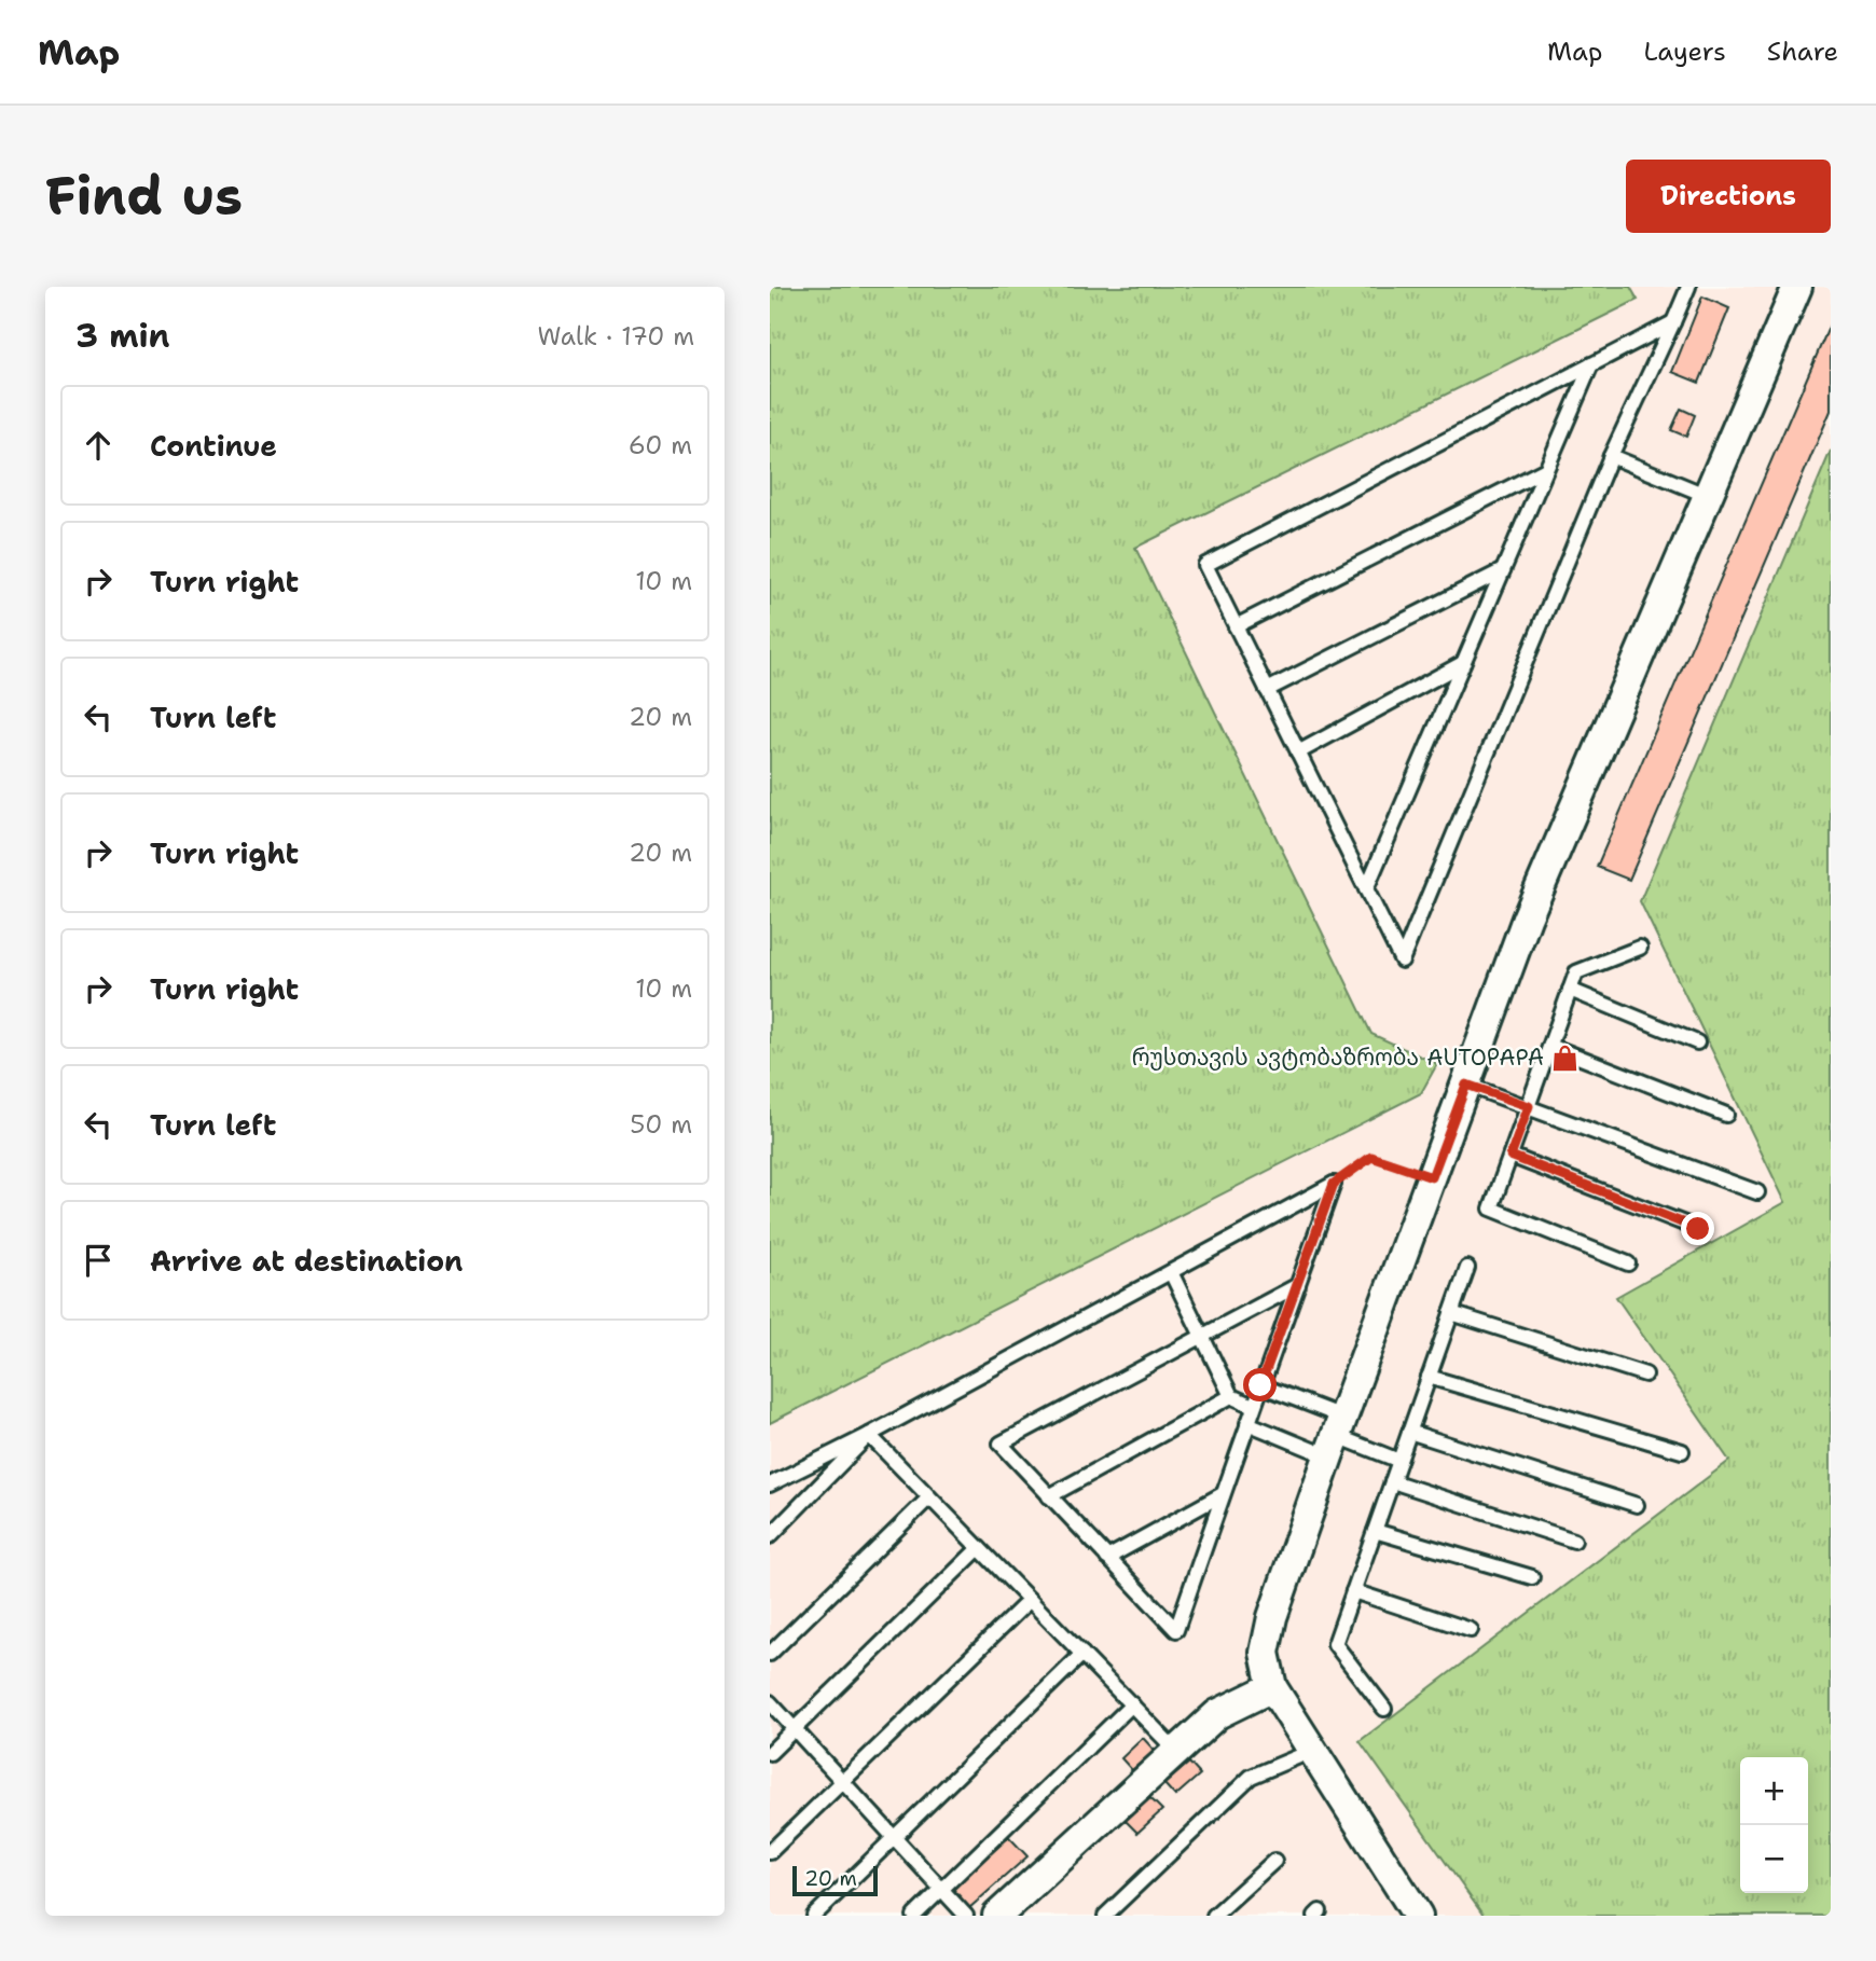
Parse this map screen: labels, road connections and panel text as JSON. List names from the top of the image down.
{
  "places": {
    "shop": ["რუსთავის ავტობაზრობა AUTOPAPA"]
  },
  "scale_bar": "20 m",
  "page": {
    "header": "Map",
    "nav": ["Map", "Layers", "Share"],
    "buttons": "Directions",
    "title": "Find us",
    "heading": ["3 min", "Walk · 170 m"],
    "list": [
      ["Continue", "60 m"],
      ["Turn right", "10 m"],
      ["Turn left", "20 m"],
      ["Turn right", "20 m"],
      ["Turn right", "10 m"],
      ["Turn left", "50 m"],
      "Arrive at destination"
    ],
    "map_buttons": ["+", "−"],
    "scale": "20 m"
  }
}
